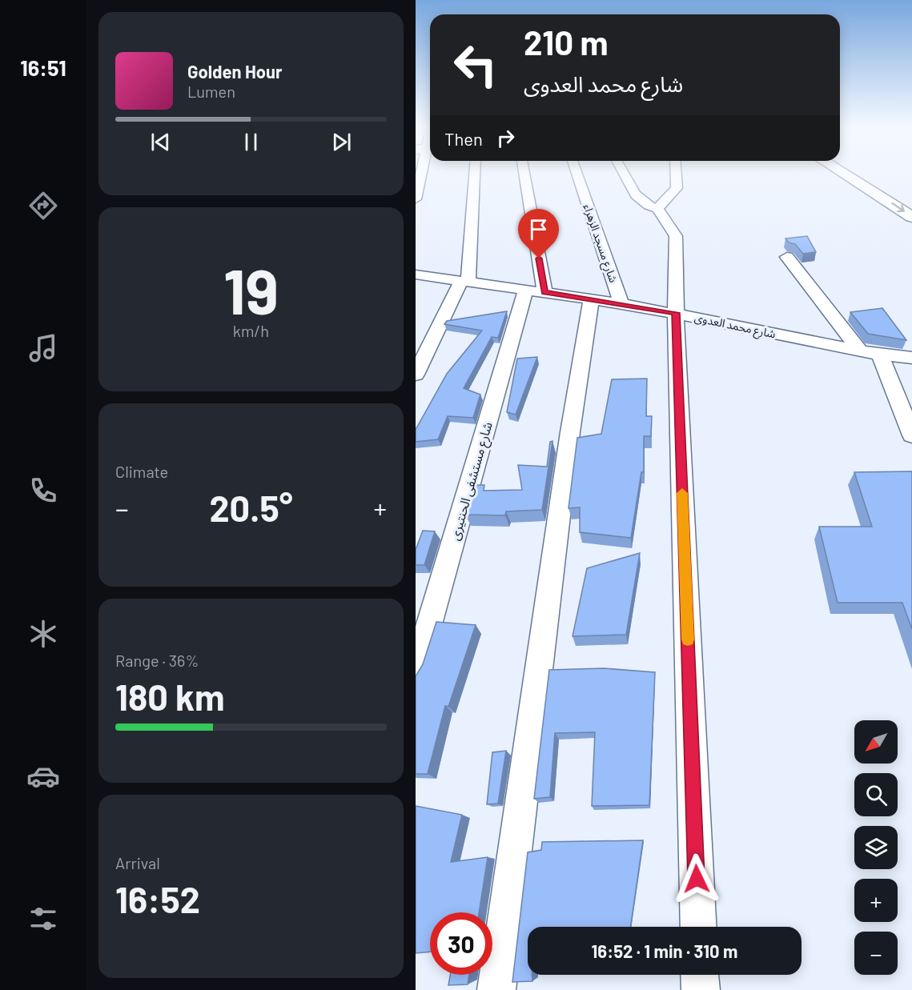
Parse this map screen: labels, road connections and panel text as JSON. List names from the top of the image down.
{
  "streets": {
    "street": ["شارع مسجد الزهراء", "شارع محمد العدوى", "شارع مستشفى الحنتيرى"]
  },
  "crossings": [
    ["شارع مسجد الزهراء", "شارع محمد العدوى"],
    ["شارع محمد العدوى", "شارع مستشفى الحنتيرى"]
  ],
  "north": "bottom left",
  "page": {
    "tabs": "16:51",
    "turn": ["210 m", "شارع محمد العدوى"],
    "song": ["Golden Hour", "Lumen"],
    "then": "Then",
    "tile": [
      ["19", "km/h"],
      "Climate",
      ["Range · 36%", "180 km"],
      ["Arrival", "16:52"]
    ],
    "heat": ["−", "20.5°", "+"],
    "map_buttons": ["+", "−"],
    "limit": "30",
    "trip": "16:52 · 1 min · 310 m"
  }
}
